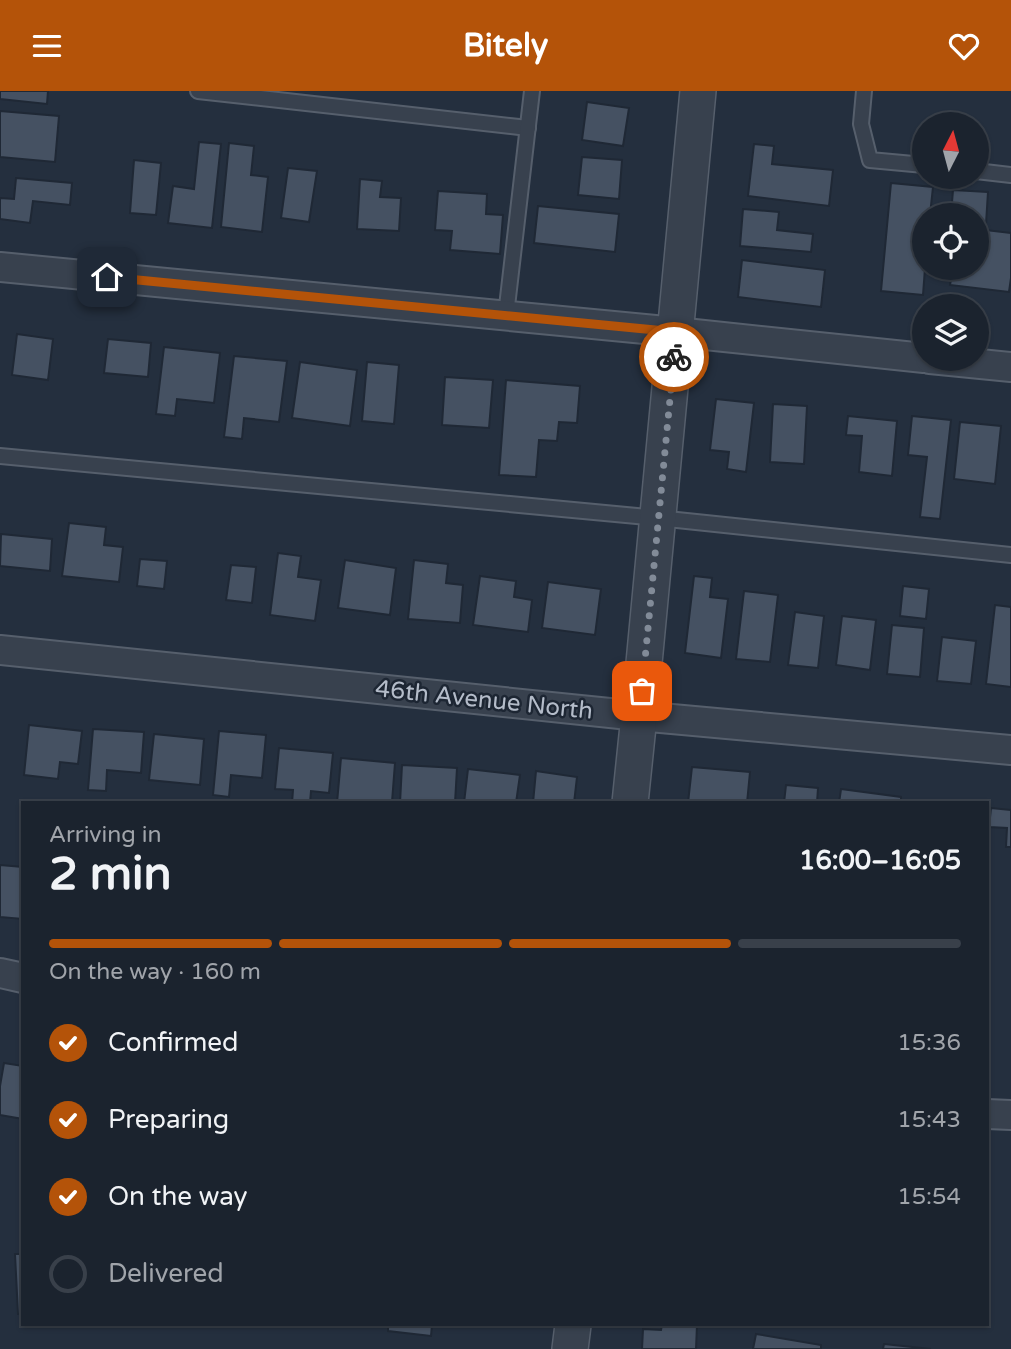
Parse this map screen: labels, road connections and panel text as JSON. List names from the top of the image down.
{
  "streets": {
    "street": ["46th Avenue North"]
  },
  "north": "top",
  "page": {
    "header": "Bitely",
    "heading": ["2 min", "Arriving in", "16:00–16:05"],
    "bar": "On the way · 160 m",
    "list": [
      ["Confirmed", "15:36"],
      ["Preparing", "15:43"],
      ["On the way", "15:54"],
      "Delivered"
    ]
  }
}
